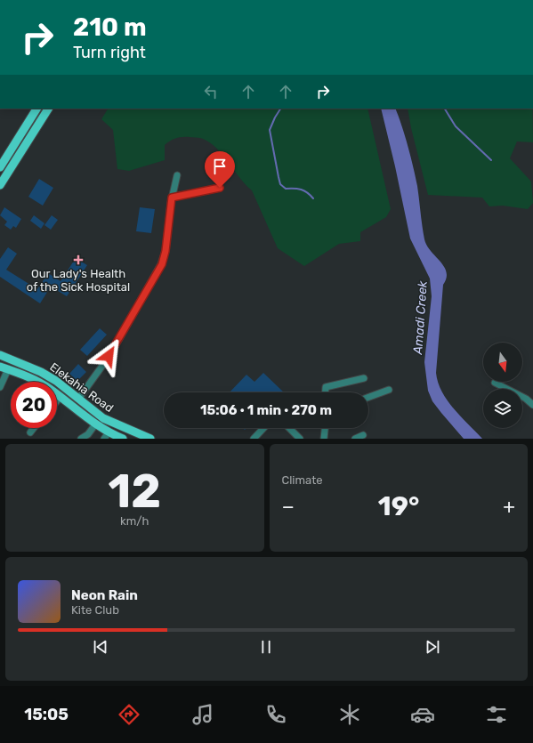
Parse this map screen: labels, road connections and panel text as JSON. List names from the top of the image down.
{
  "streets": {
    "main road": ["Elekahia Road"]
  },
  "water": ["Amadi Creek"],
  "places": {
    "health": ["Our Lady's Health of the Sick Hospital"]
  },
  "north": "bottom",
  "page": {
    "turn": ["210 m", "Turn right"],
    "limit": "20",
    "trip": "15:06 · 1 min · 270 m",
    "tile": [
      ["12", "km/h"],
      "Climate"
    ],
    "heat": ["−", "19°", "+"],
    "song": ["Neon Rain", "Kite Club"],
    "tabs": "15:05"
  }
}
